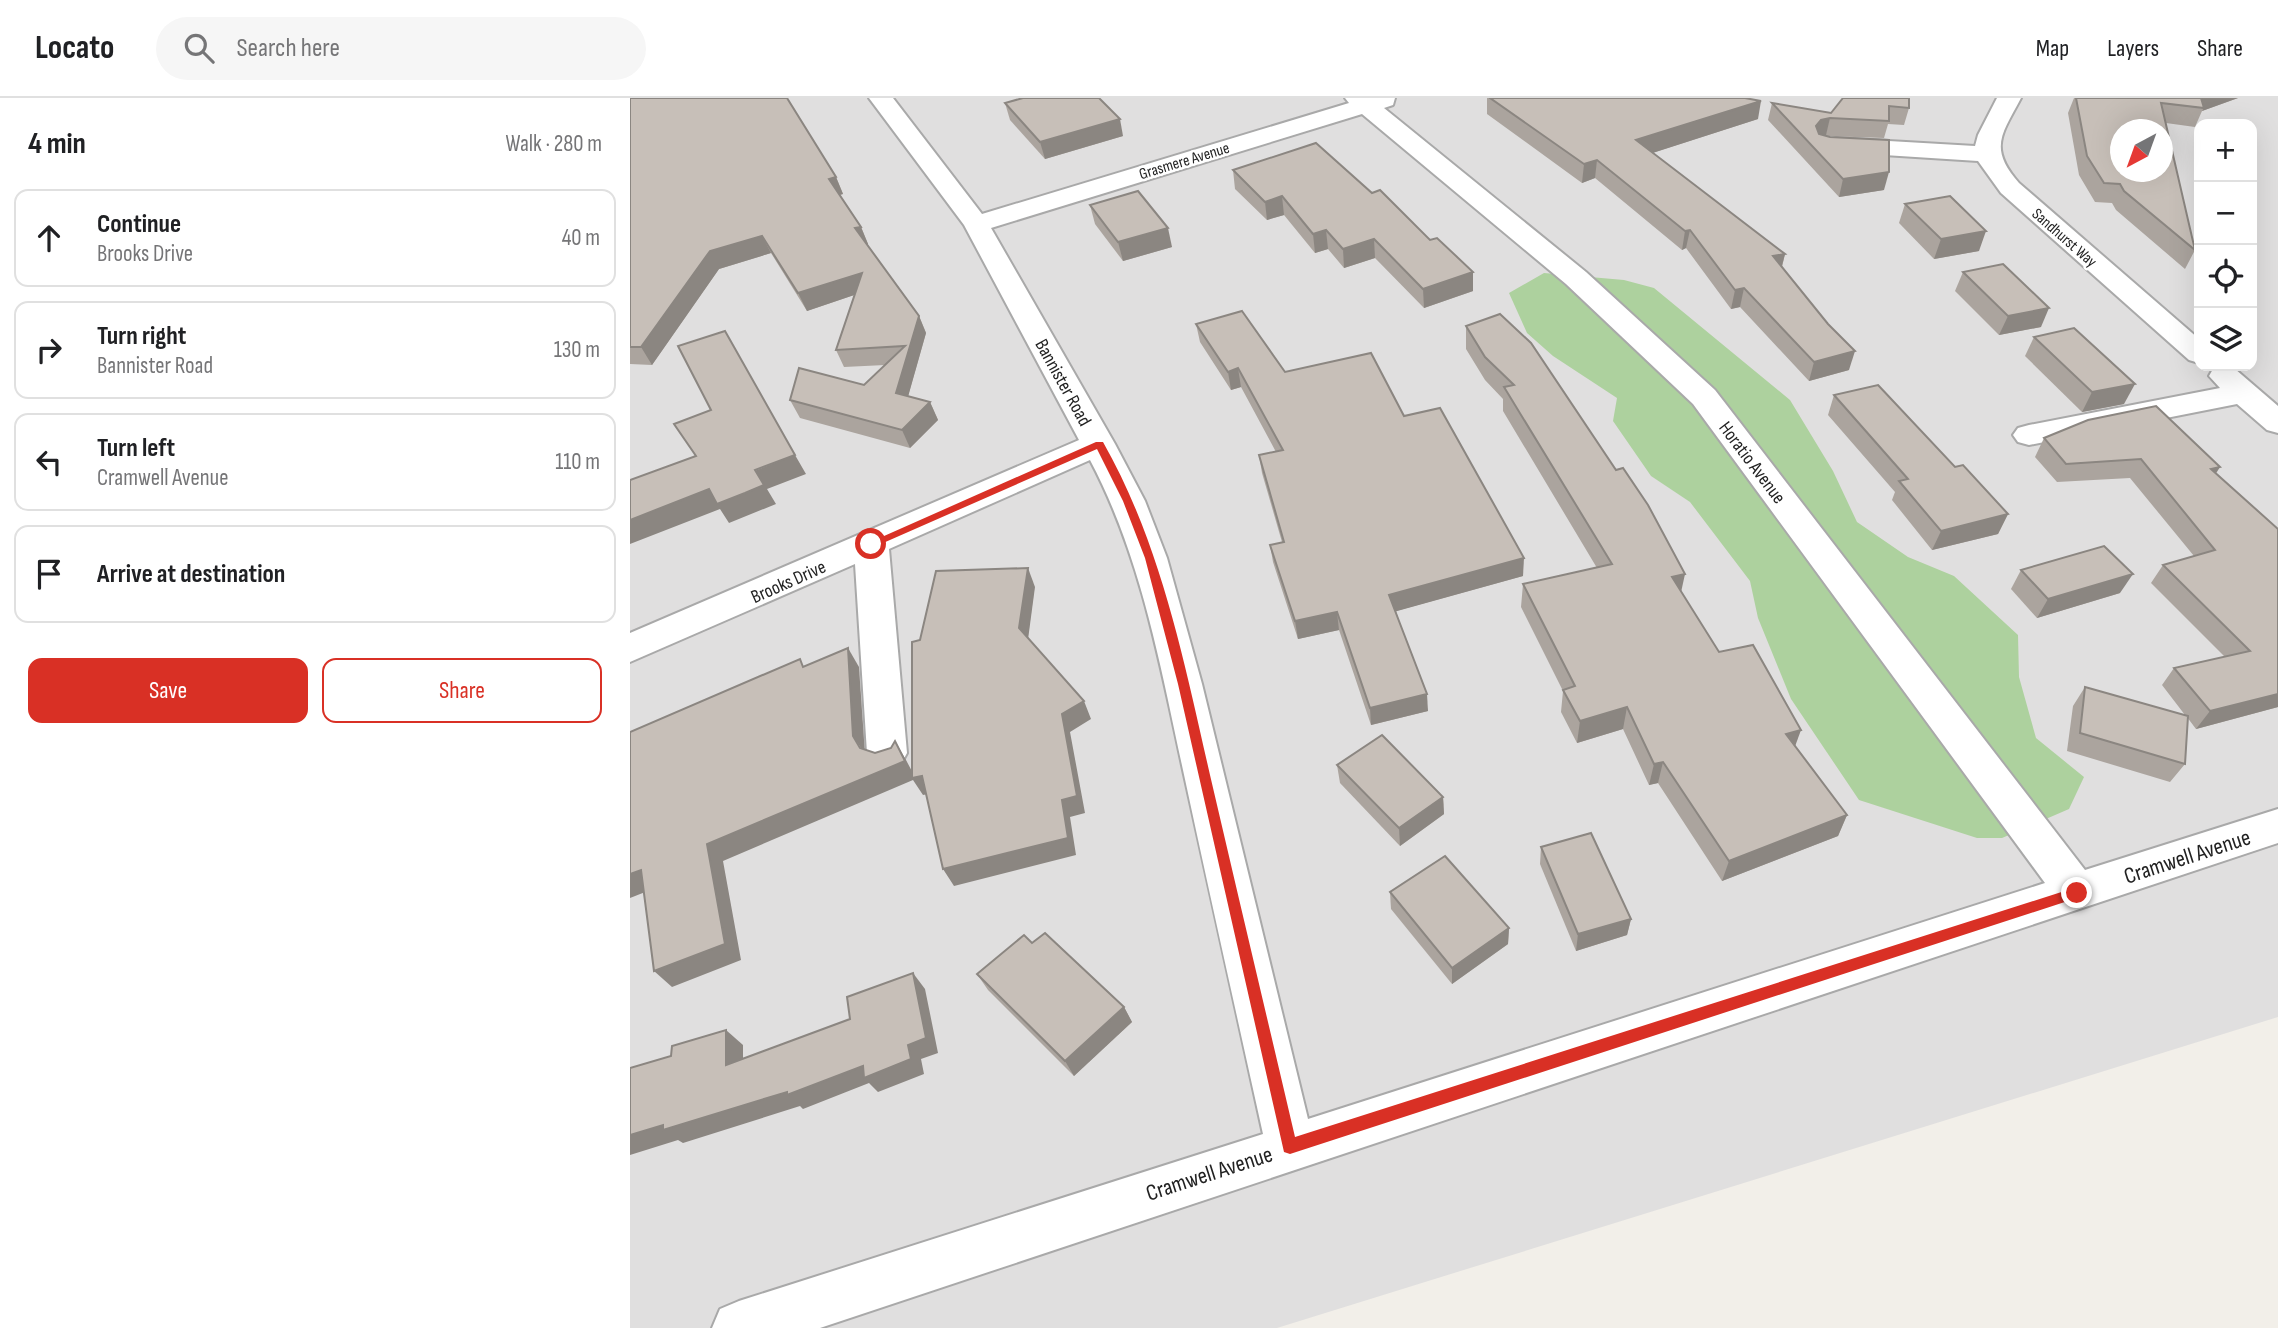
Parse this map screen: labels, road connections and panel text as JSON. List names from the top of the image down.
{
  "streets": {
    "street": [
      "Grasmere Avenue",
      "Sandhurst Way",
      "Bannister Road",
      "Horatio Avenue",
      "Brooks Drive",
      "Cramwell Avenue"
    ]
  },
  "crossings": [
    ["Grasmere Avenue", "Bannister Road"],
    ["Grasmere Avenue", "Horatio Avenue"],
    ["Bannister Road", "Brooks Drive"],
    ["Bannister Road", "Cramwell Avenue"],
    ["Horatio Avenue", "Cramwell Avenue"]
  ],
  "north": "bottom left",
  "page": {
    "header": "Locato",
    "search": "Search here",
    "nav": ["Map", "Layers", "Share"],
    "heading": ["4 min", "Walk · 280 m"],
    "map_buttons": ["+", "−"],
    "list": [
      ["Continue", "Brooks Drive", "40 m"],
      ["Turn right", "Bannister Road", "130 m"],
      ["Turn left", "Cramwell Avenue", "110 m"],
      "Arrive at destination"
    ],
    "buttons": ["Save", "Share"]
  }
}
